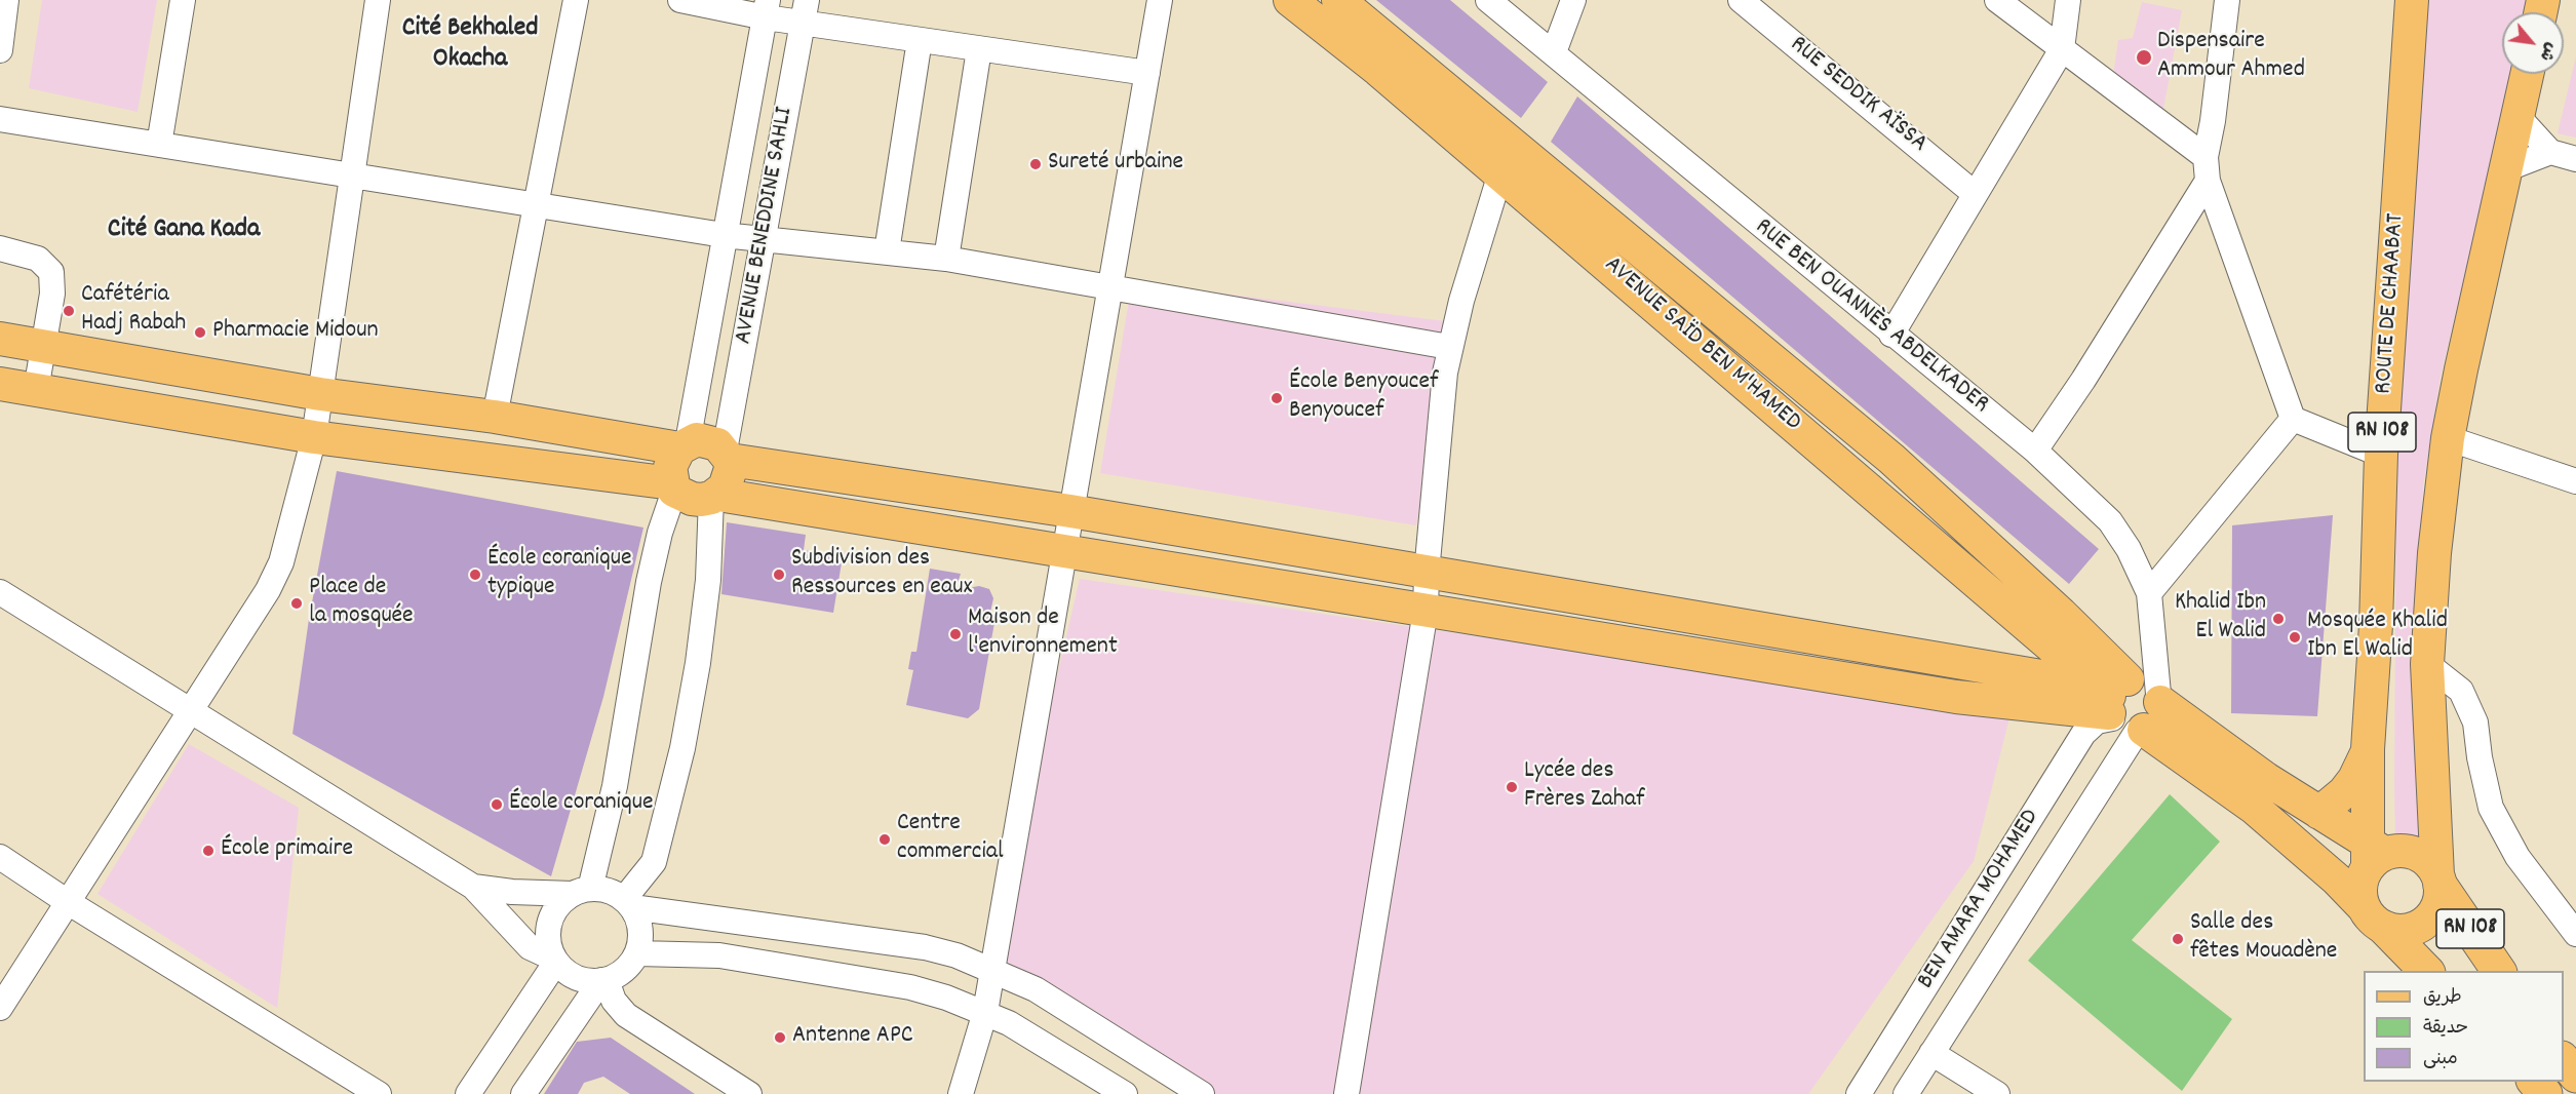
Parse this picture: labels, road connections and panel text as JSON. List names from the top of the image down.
{
  "streets": {
    "highway": ["RN 108"],
    "main road": ["ROUTE DE CHAABAT", "AVENUE SAÏD BEN M'HAMED"],
    "street": [
      "RUE SEDDIK AÏSSA",
      "AVENUE BENEDDINE SAHLI",
      "RUE BEN OUANNÈS ABDELKADER",
      "BEN AMARA MOHAMED"
    ]
  },
  "crossings": [
    ["ROUTE DE CHAABAT", "AVENUE SAÏD BEN M'HAMED"],
    ["ROUTE DE CHAABAT", "RN 108"],
    ["AVENUE SAÏD BEN M'HAMED", "RN 108"],
    ["AVENUE SAÏD BEN M'HAMED", "BEN AMARA MOHAMED"]
  ],
  "districts": ["Cité Bekhaled Okacha", "Cité Gana Kada"],
  "places": [
    "Dispensaire Ammour Ahmed",
    "Sureté urbaine",
    "Cafétéria Hadj Rabah",
    "Pharmacie Midoun",
    "École Benyoucef Benyoucef",
    "École coranique typique",
    "Subdivision des Ressources en eaux",
    "Place de la mosquée",
    "Khalid Ibn El Walid",
    "Maison de l'environnement",
    "Mosquée Khalid Ibn El Walid",
    "Lycée des Frères Zahaf",
    "École coranique",
    "Centre commercial",
    "École primaire",
    "Salle des fêtes Mouadène",
    "Antenne APC"
  ],
  "legend": ["طريق", "حديقة", "مبنى"],
  "north": "bottom right"
}
